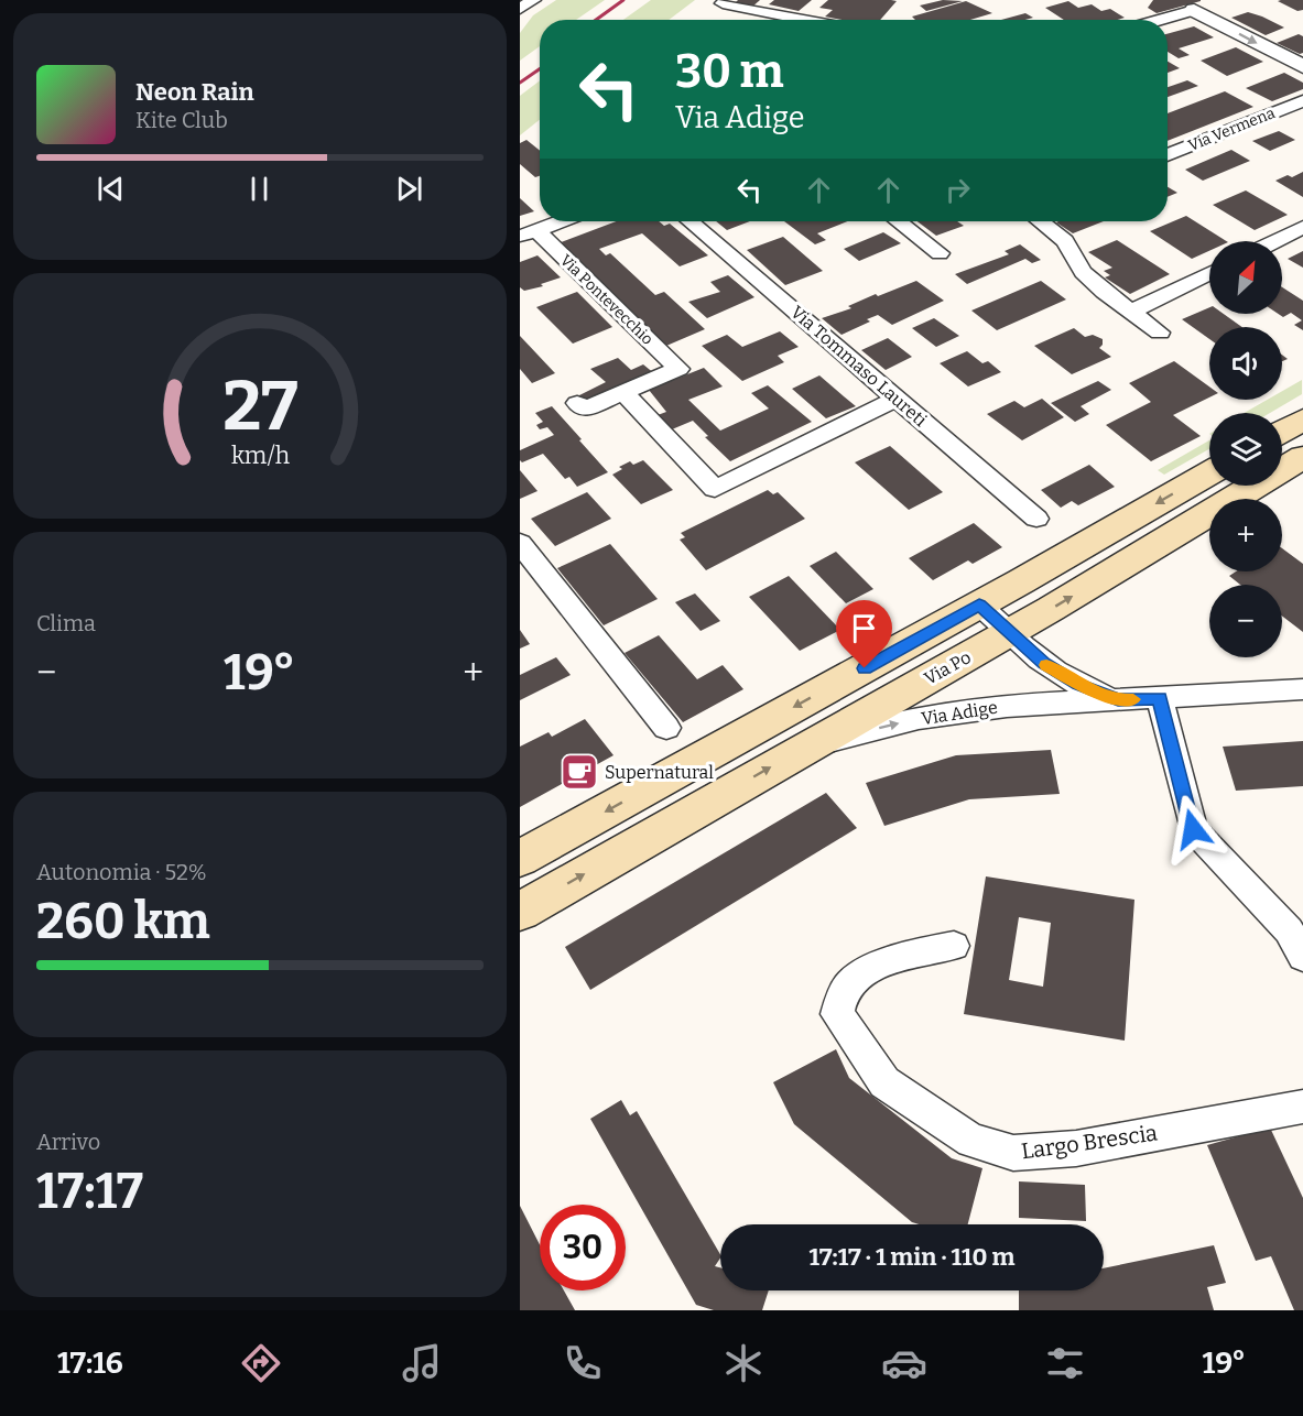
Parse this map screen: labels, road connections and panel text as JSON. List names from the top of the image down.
{
  "streets": {
    "main road": ["Via Po"],
    "street": [
      "Via Vermena",
      "Via Pontevecchio",
      "Via Tommaso Laureti",
      "Via Adige",
      "Largo Brescia"
    ]
  },
  "crossings": [
    ["Via Po", "Via Adige"]
  ],
  "one_way": ["Via Adige"],
  "places": {
    "cafe": ["Supernatural"]
  },
  "north": "top right",
  "page": {
    "turn": ["30 m", "Via Adige"],
    "song": ["Neon Rain", "Kite Club"],
    "map_buttons": ["+", "−"],
    "tile": [
      "Clima",
      ["Autonomia · 52%", "260 km"],
      ["Arrivo", "17:17"]
    ],
    "heat": ["−", "19°", "+"],
    "limit": "30",
    "trip": "17:17 · 1 min · 110 m",
    "tabs": ["17:16", "19°"],
    "gauge": ["27", "km/h"]
  }
}
